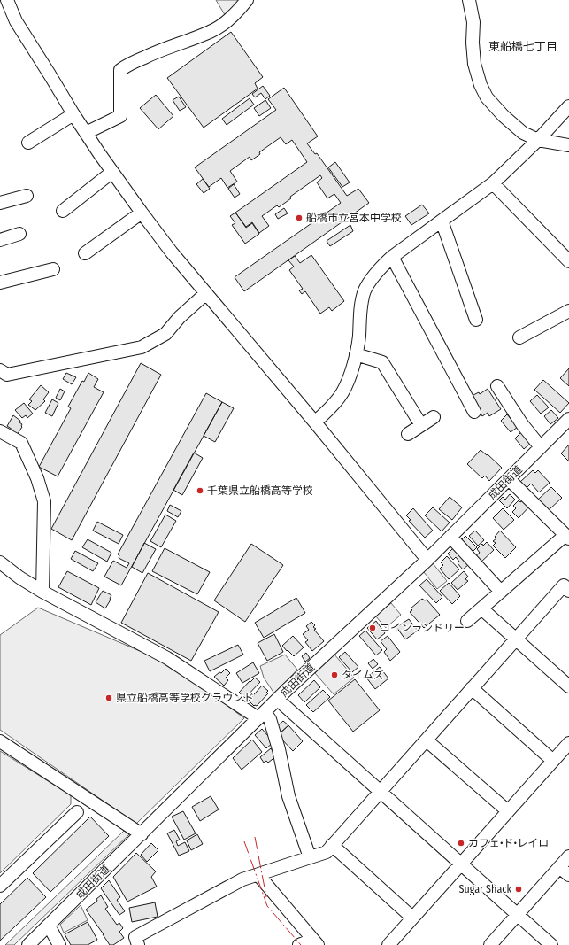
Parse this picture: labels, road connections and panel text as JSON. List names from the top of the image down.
{
  "streets": {
    "street": ["成田街道"]
  },
  "districts": ["東船橋七丁目"],
  "places": [
    "船橋市立宮本中学校",
    "千葉県立船橋高等学校",
    "コインランドリー",
    "タイムズ",
    "県立船橋高等学校グラウンド",
    "カフェ•ド•レイロ",
    "Sugar Shack"
  ]
}
